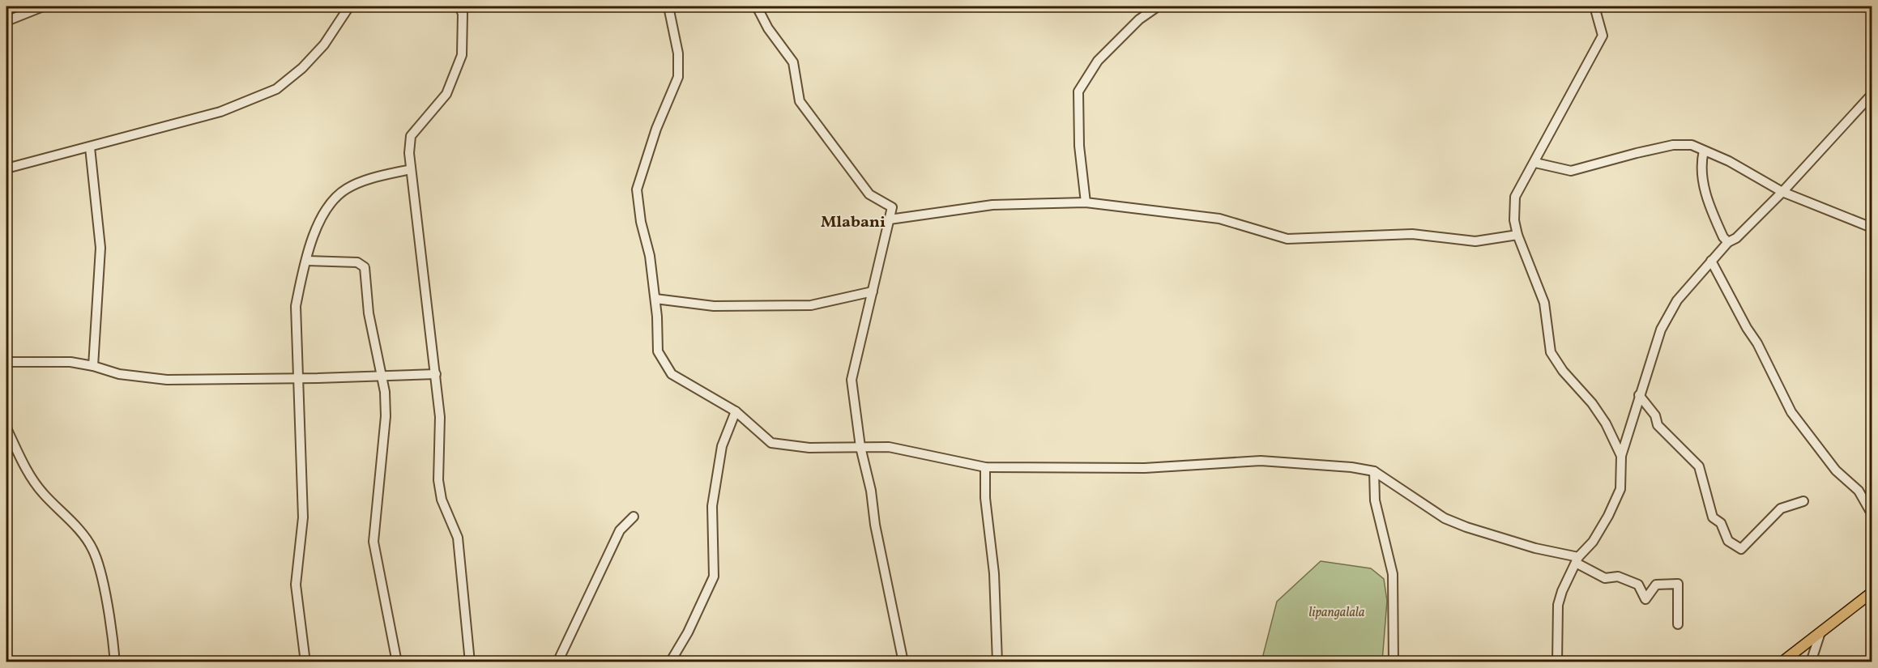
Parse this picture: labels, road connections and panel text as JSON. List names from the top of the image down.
{
  "districts": ["Mlabani"],
  "parks": ["lipangalala"]
}
